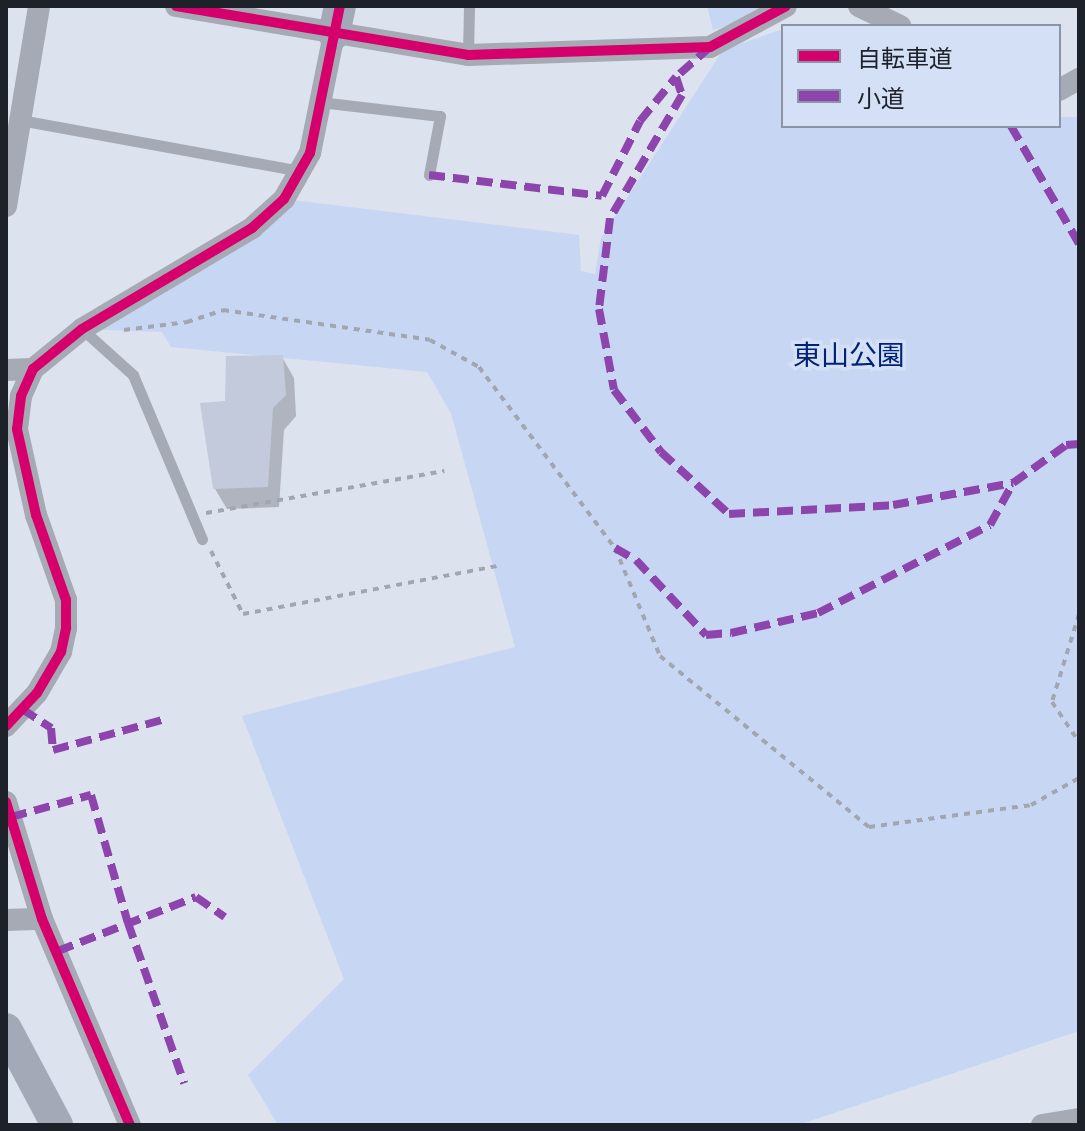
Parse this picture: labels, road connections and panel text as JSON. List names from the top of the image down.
{
  "parks": ["東山公園"],
  "legend": ["自転車道", "小道"]
}
